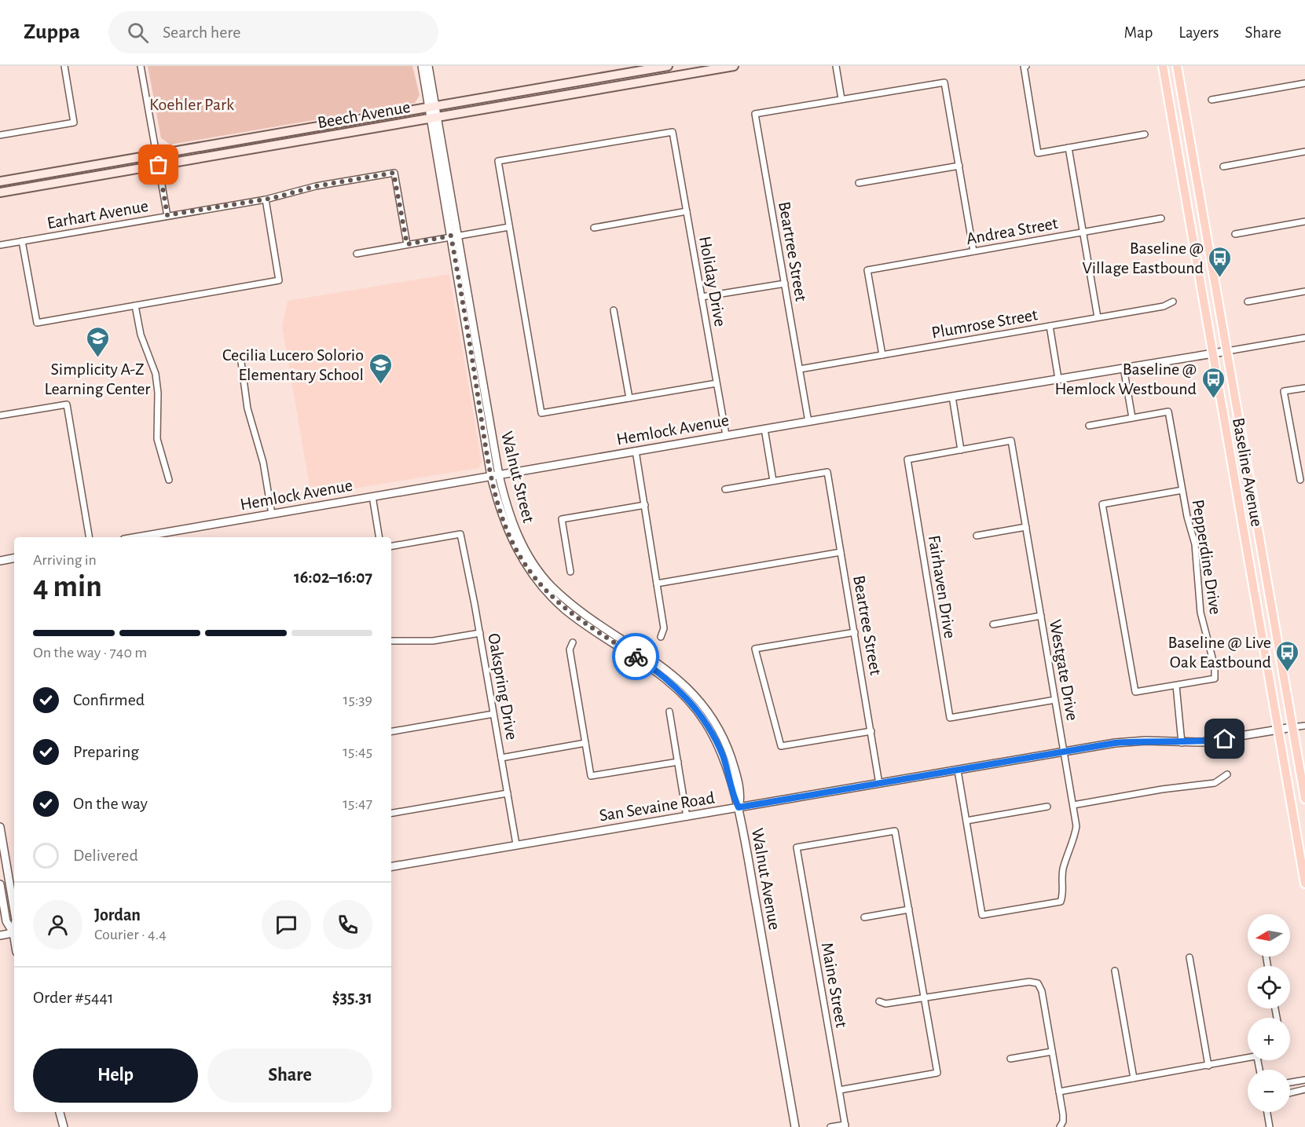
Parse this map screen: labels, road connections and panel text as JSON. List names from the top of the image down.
{
  "streets": {
    "main road": ["Beech Avenue", "Baseline Avenue"],
    "street": [
      "Earhart Avenue",
      "Andrea Street",
      "Beartree Street",
      "Holiday Drive",
      "Plumrose Street",
      "Hemlock Avenue",
      "Walnut Street",
      "Pepperdine Drive",
      "Fairhaven Drive",
      "Westgate Drive",
      "Oakspring Drive",
      "San Sevaine Road",
      "Walnut Avenue",
      "Maine Street"
    ]
  },
  "crossings": [
    ["Beech Avenue", "Walnut Street"],
    ["Andrea Street", "Plumrose Street"],
    ["Beartree Street", "Plumrose Street"],
    ["Beartree Street", "Hemlock Avenue"],
    ["Beartree Street", "San Sevaine Road"],
    ["Holiday Drive", "Hemlock Avenue"],
    ["Hemlock Avenue", "Baseline Avenue"],
    ["Hemlock Avenue", "Walnut Street"],
    ["Hemlock Avenue", "Walnut Avenue"],
    ["Baseline Avenue", "San Sevaine Road"],
    ["Walnut Street", "Walnut Avenue"],
    ["Fairhaven Drive", "Westgate Drive"],
    ["Westgate Drive", "San Sevaine Road"],
    ["Oakspring Drive", "San Sevaine Road"],
    ["San Sevaine Road", "Walnut Avenue"]
  ],
  "parks": ["Koehler Park"],
  "places": {
    "bus stop": ["Baseline @ Village Eastbound", "Baseline @ Hemlock Westbound", "Baseline @ Live Oak Eastbound"],
    "school or university": ["Simplicity A-Z Learning Center", "Cecilia Lucero Solorio Elementary School"]
  },
  "north": "left",
  "page": {
    "header": "Zuppa",
    "search": "Search here",
    "nav": ["Map", "Layers", "Share"],
    "heading": ["4 min", "Arriving in", "16:02–16:07"],
    "panel": [
      "Jordan",
      "Courier · 4.4",
      "Order #5441",
      "$35.31"
    ],
    "bar": "On the way · 740 m",
    "list": [
      ["Confirmed", "15:39"],
      ["Preparing", "15:45"],
      ["On the way", "15:47"],
      "Delivered"
    ],
    "map_buttons": ["+", "−"],
    "buttons": ["Help", "Share"]
  }
}
